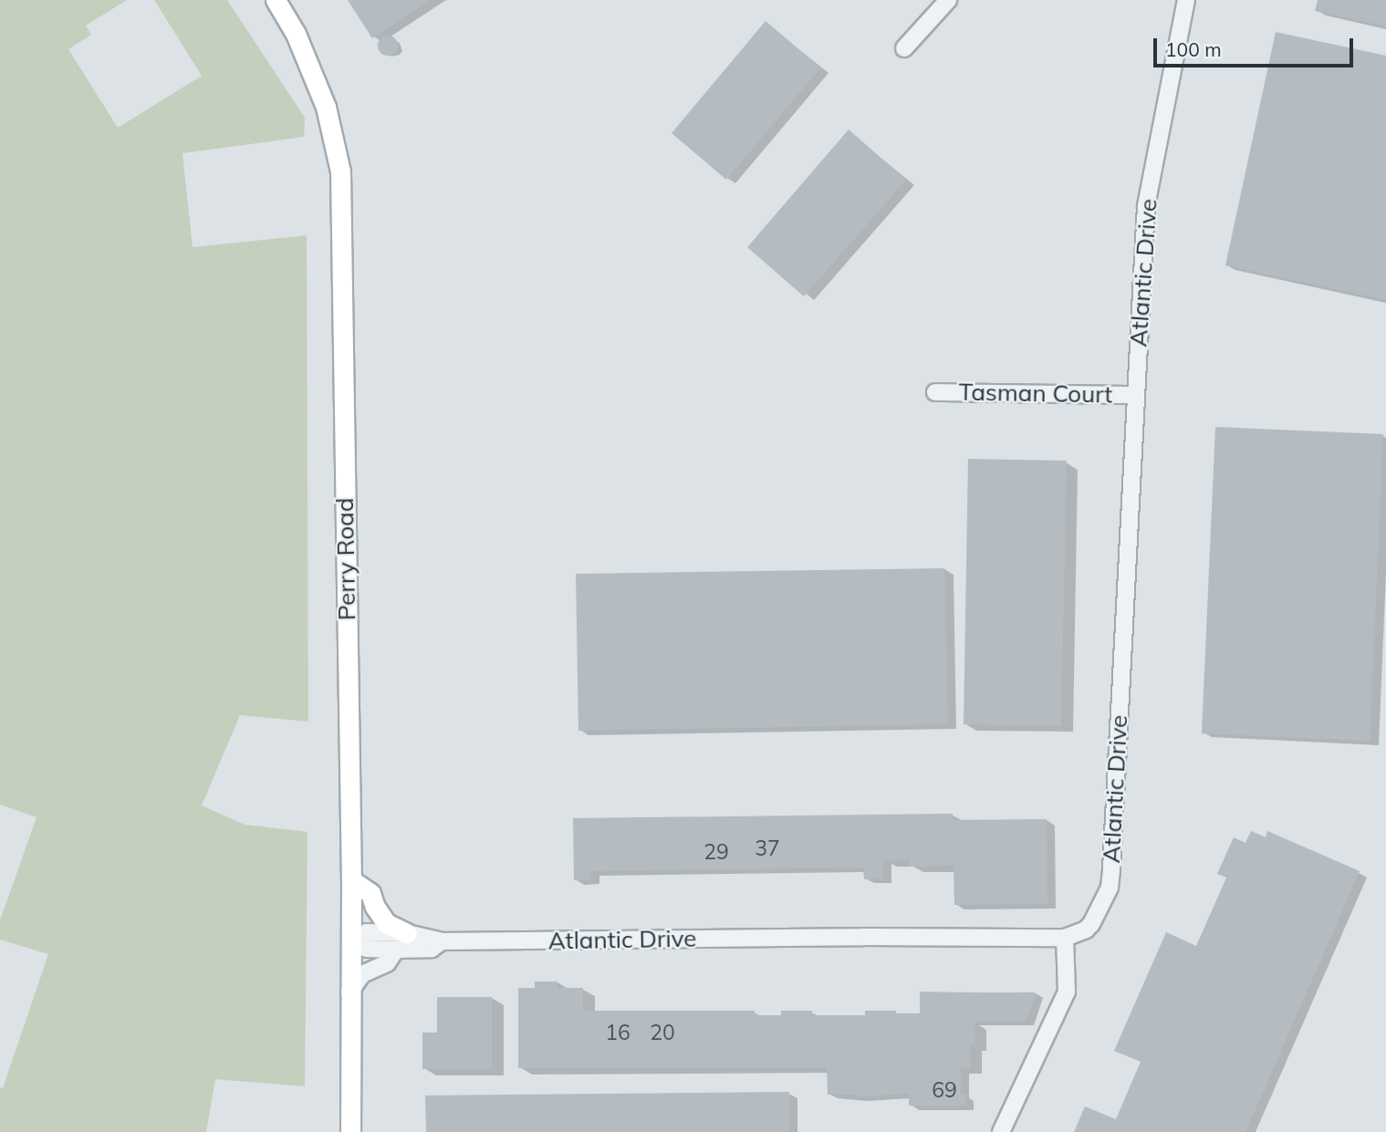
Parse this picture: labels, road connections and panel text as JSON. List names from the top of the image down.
{
  "streets": {
    "main road": ["Perry Road"],
    "street": ["Atlantic Drive", "Tasman Court"]
  },
  "crossings": [
    ["Atlantic Drive", "Tasman Court"],
    ["Atlantic Drive", "Perry Road"]
  ],
  "house_numbers": [
    "37",
    "29",
    "16",
    "20",
    "69"
  ],
  "scale_bar": "100 m"
}
